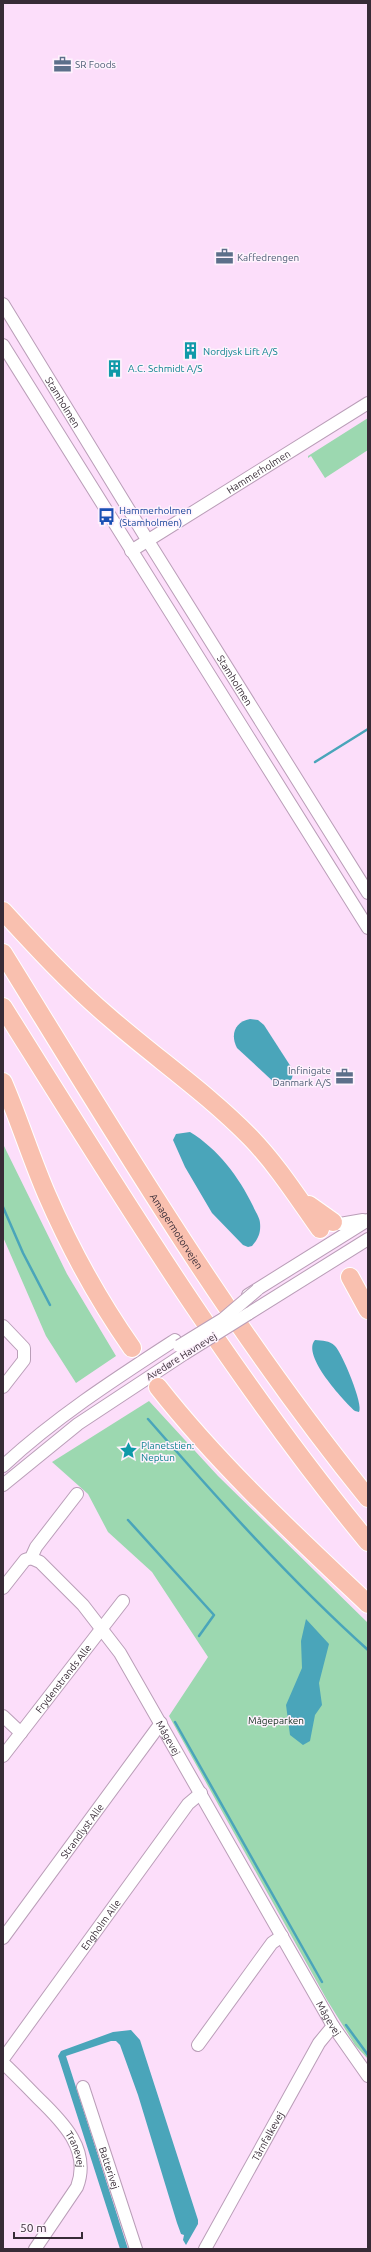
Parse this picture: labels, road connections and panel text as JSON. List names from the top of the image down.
{
  "streets": {
    "highway": ["Amagermotorvejen"],
    "street": [
      "Stamholmen",
      "Hammerholmen",
      "Avedøre Havnevej",
      "Frydenstrands Alle",
      "Mågevej",
      "Strandlyst Alle",
      "Engholm Alle",
      "Tårnfalkevej",
      "Tranevej",
      "Batterivej"
    ]
  },
  "crossings": [
    ["Stamholmen", "Hammerholmen"],
    ["Frydenstrands Alle", "Mågevej"],
    ["Mågevej", "Strandlyst Alle"],
    ["Mågevej", "Engholm Alle"],
    ["Mågevej", "Tårnfalkevej"]
  ],
  "parks": ["Mågeparken"],
  "places": {
    "office": ["SR Foods", "Kaffedrengen", "Infinigate Danmark A/S"],
    "building": ["Nordjysk Lift A/S", "A.C. Schmidt A/S"],
    "bus stop": ["Hammerholmen (Stamholmen)"],
    "place": ["Planetstien: Neptun"]
  },
  "scale_bar": "50 m"
}
